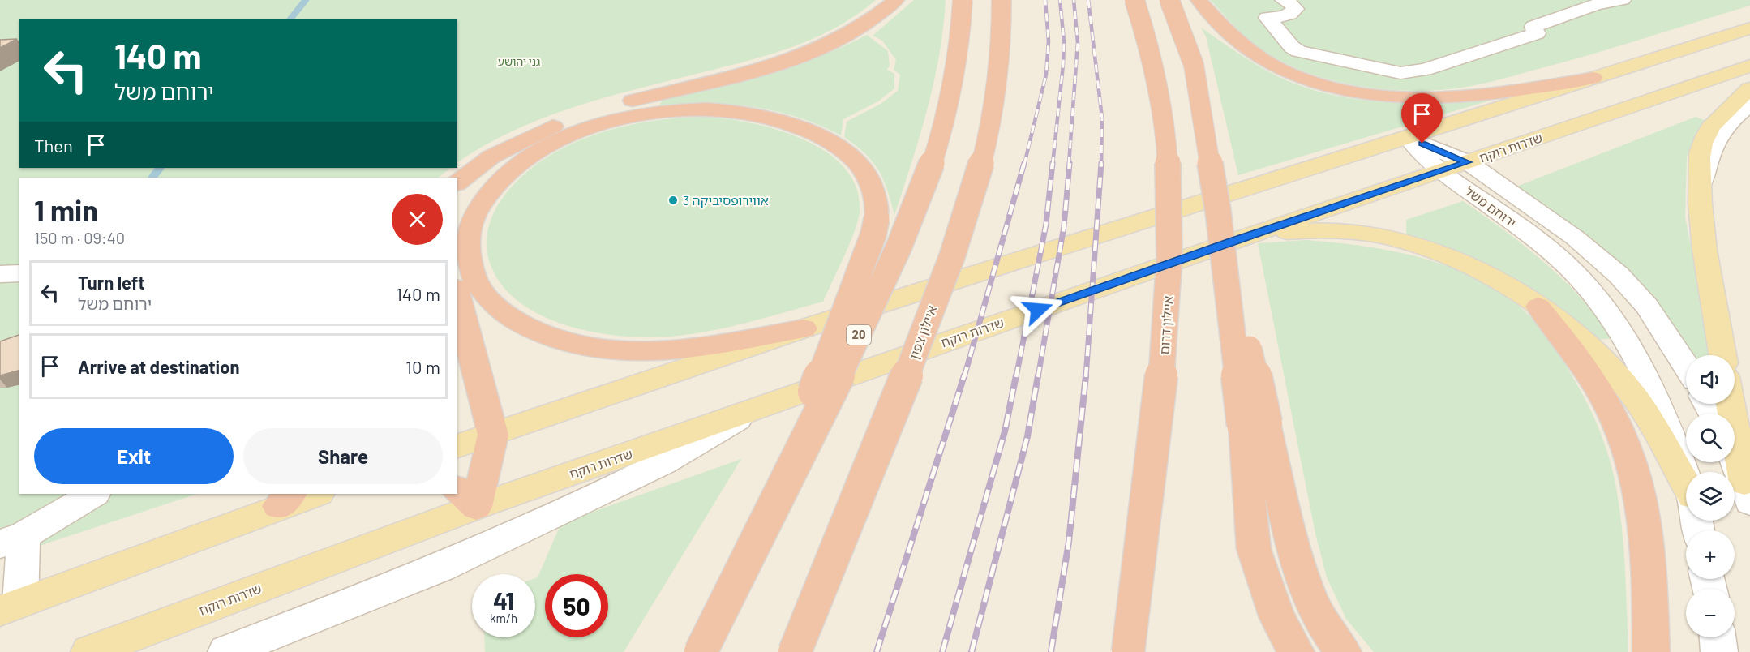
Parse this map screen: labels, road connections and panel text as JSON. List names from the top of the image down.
{
  "streets": {
    "highway": ["איילון דרום", "איילון צפון", "20"],
    "main road": ["שדרות רוקח"],
    "street": ["ירוחם משל"]
  },
  "crossings": [
    ["שדרות רוקח", "ירוחם משל"]
  ],
  "parks": ["גני יהושע"],
  "places": ["אווירופסיביקה 3"],
  "page": {
    "turn": ["140 m", "ירוחם משל"],
    "then": "Then",
    "heading": ["1 min", "150 m · 09:40"],
    "list": [
      {
        "name": "Turn left",
        "note": "ירוחם משל",
        "value": "140 m"
      },
      {
        "name": "Arrive at destination",
        "value": "10 m"
      }
    ],
    "map_buttons": ["+", "−"],
    "buttons": ["Exit", "Share"],
    "speed": "41 km/h",
    "limit": "50"
  }
}
